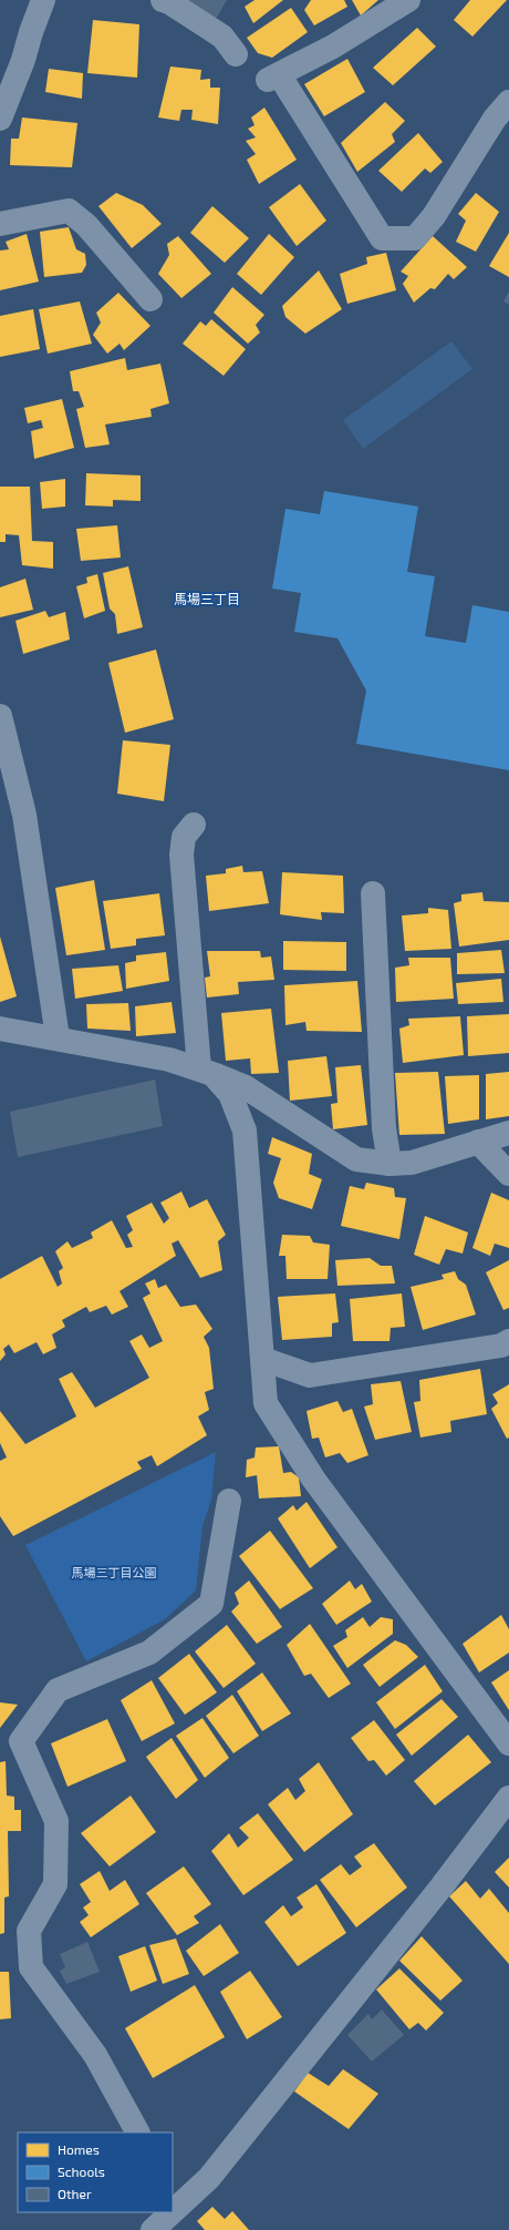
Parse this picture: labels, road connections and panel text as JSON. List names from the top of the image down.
{
  "districts": ["馬場三丁目"],
  "parks": ["馬場三丁目公園"],
  "legend": ["Homes", "Schools", "Other"]
}
